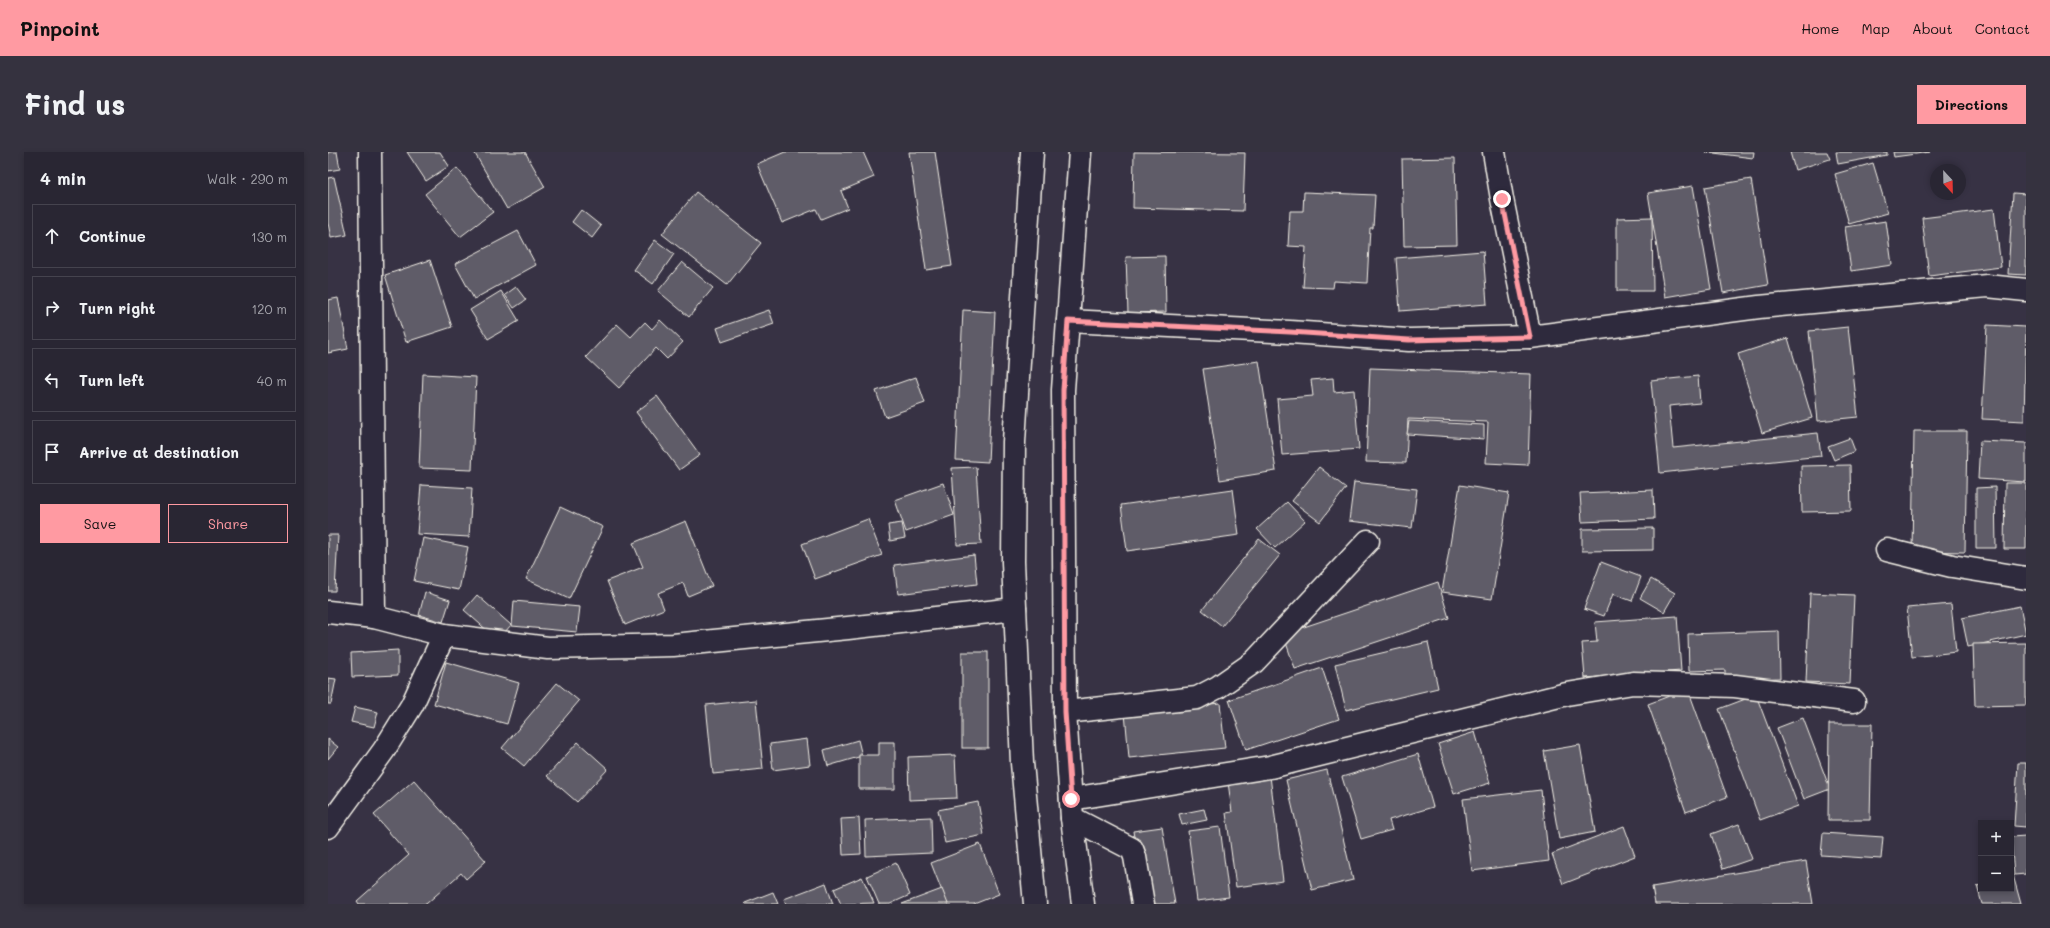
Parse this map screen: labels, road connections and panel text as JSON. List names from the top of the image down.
{
  "north": "bottom",
  "page": {
    "header": "Pinpoint",
    "nav": [
      "Home",
      "Map",
      "About",
      "Contact"
    ],
    "buttons": [
      "Directions",
      ["Save", "Share"]
    ],
    "title": "Find us",
    "heading": ["4 min", "Walk · 290 m"],
    "list": [
      ["Continue", "130 m"],
      ["Turn right", "120 m"],
      ["Turn left", "40 m"],
      "Arrive at destination"
    ],
    "map_buttons": ["+", "−"]
  }
}
